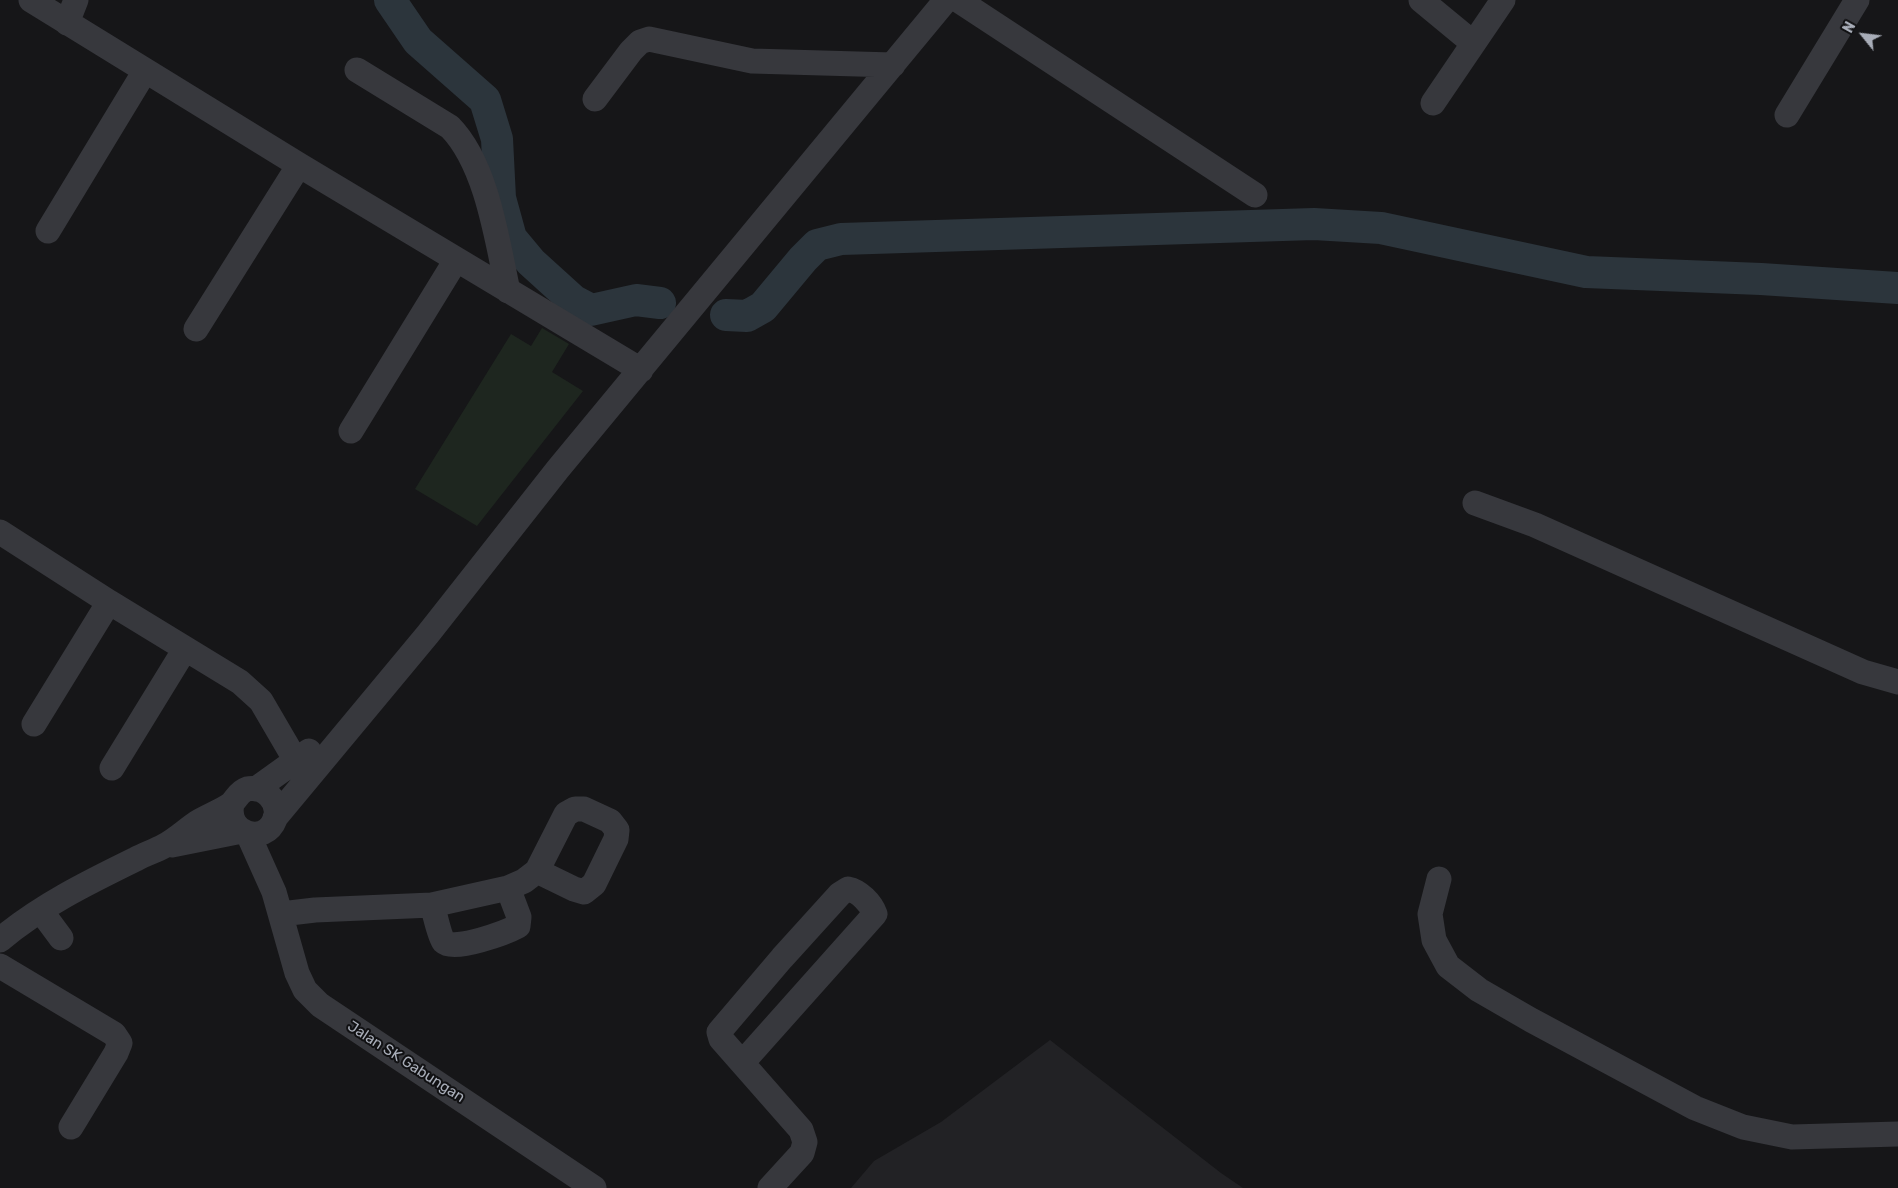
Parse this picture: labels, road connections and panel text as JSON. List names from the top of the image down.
{
  "streets": {
    "street": ["Jalan SK Gabungan"]
  },
  "north": "top left"
}
